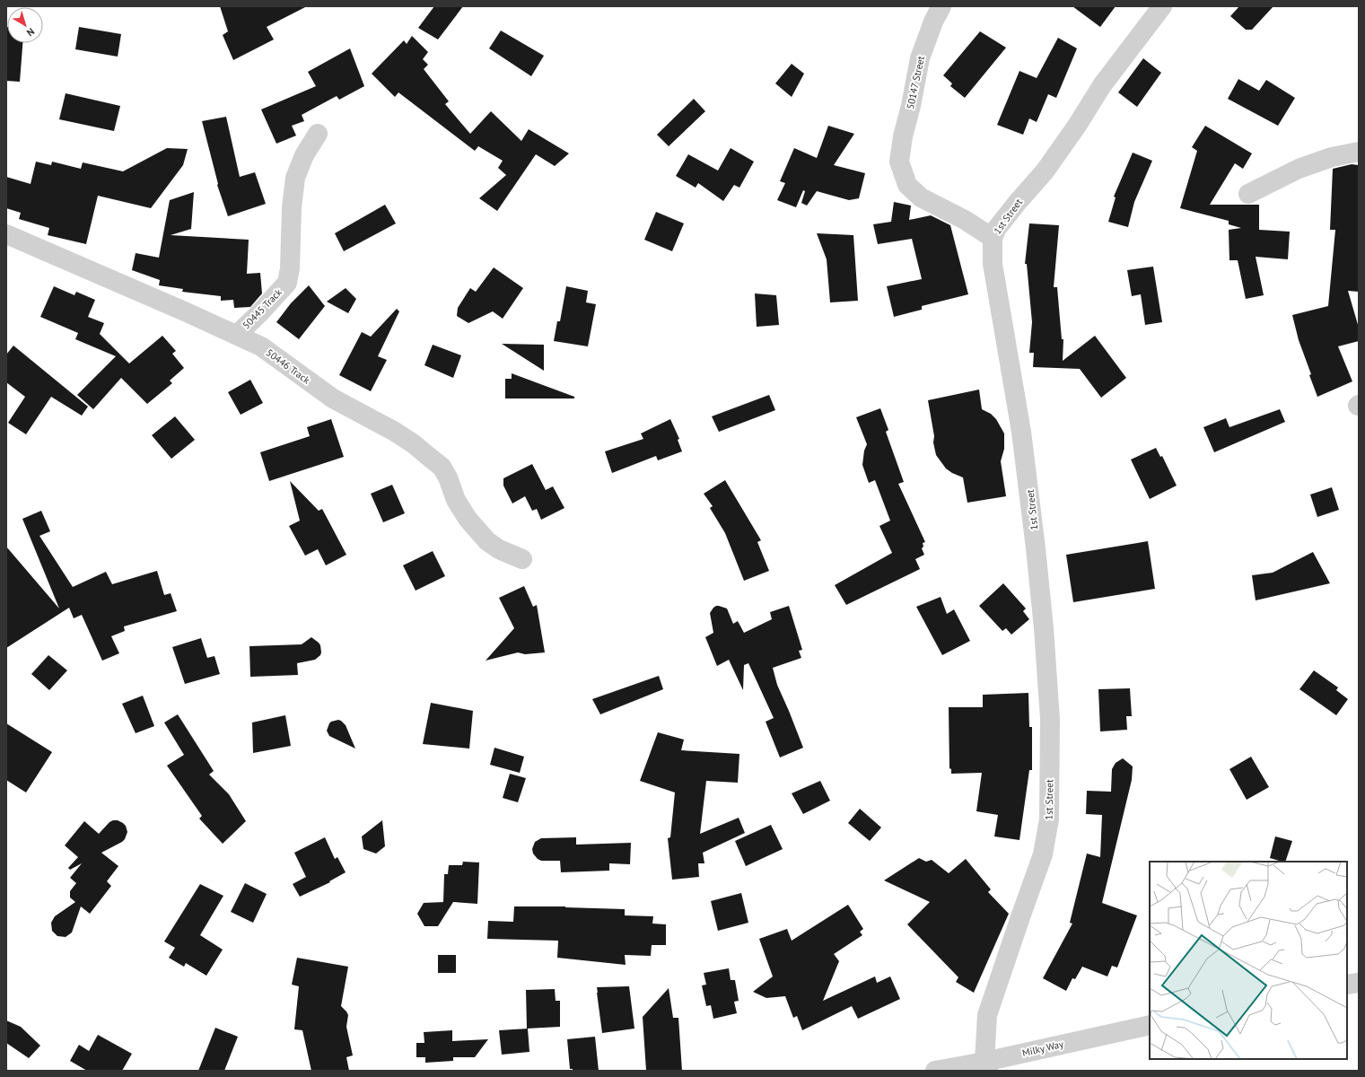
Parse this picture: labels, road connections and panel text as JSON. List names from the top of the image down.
{
  "streets": {
    "street": [
      "50147 Street",
      "1st Street",
      "50445 Track",
      "50446 Track",
      "Milky Way"
    ]
  },
  "crossings": [
    ["50147 Street", "1st Street"],
    ["1st Street", "Milky Way"],
    ["50445 Track", "50446 Track"]
  ],
  "north": "bottom right"
}
